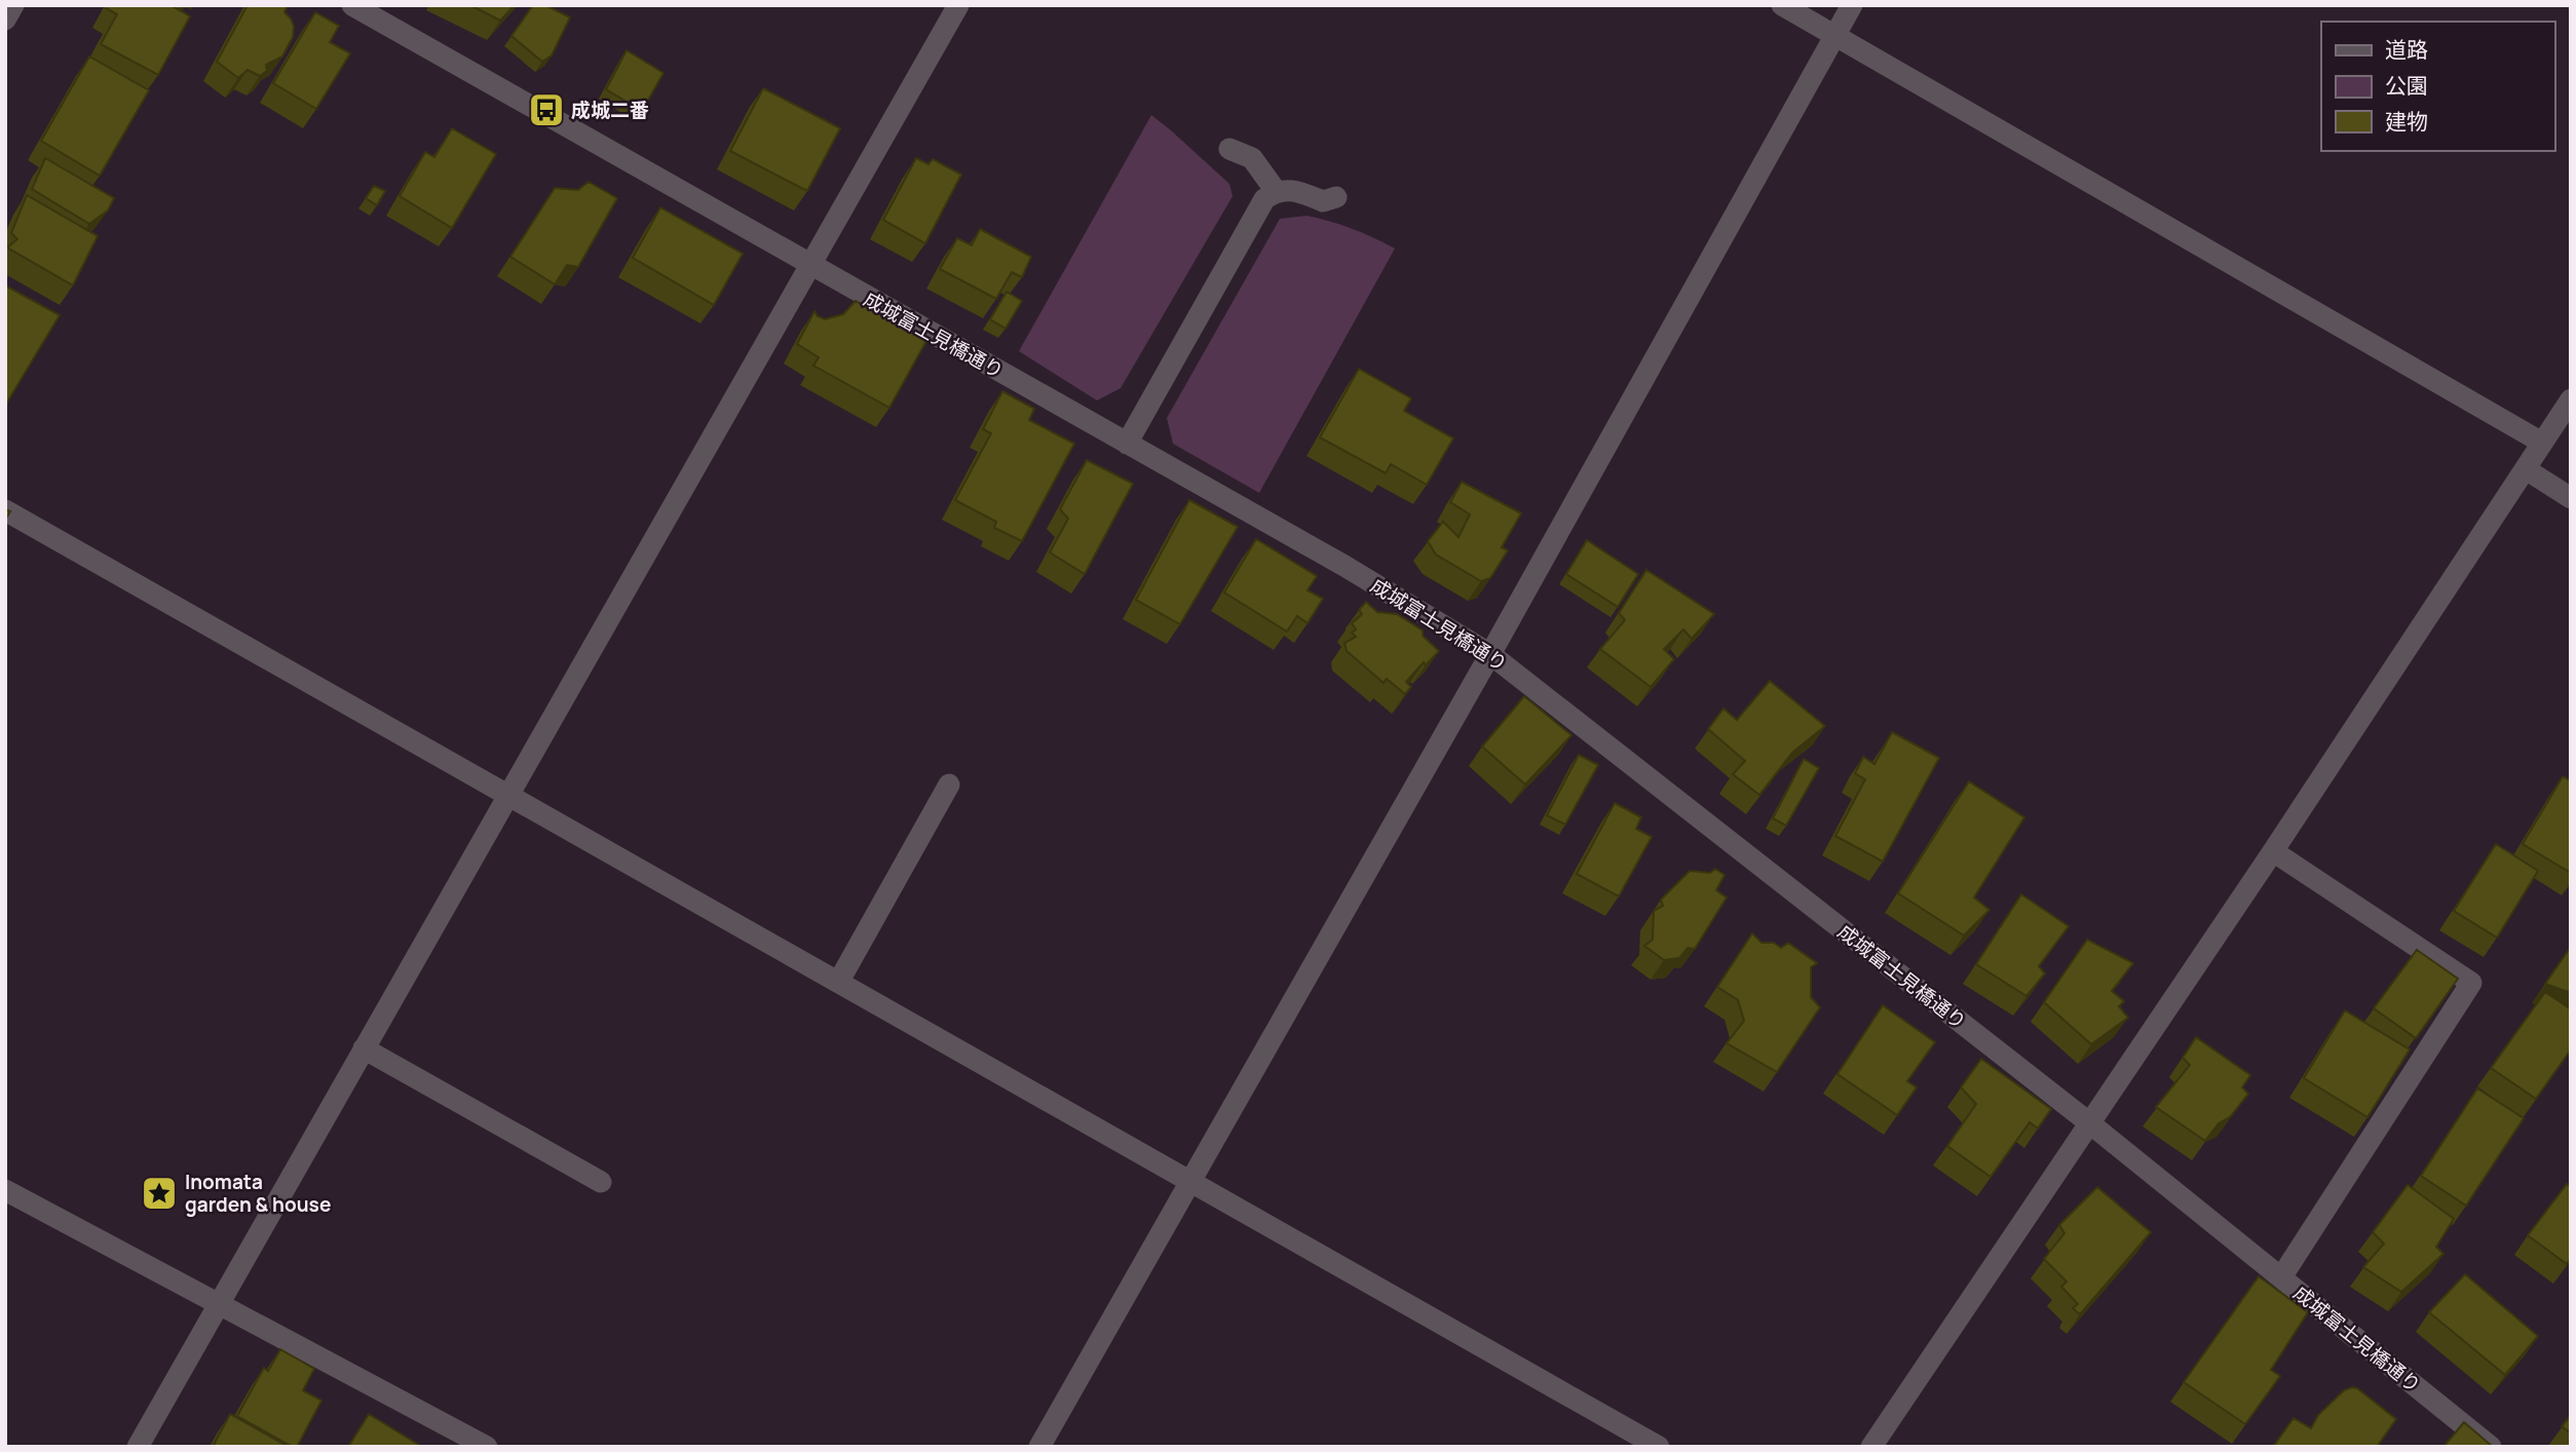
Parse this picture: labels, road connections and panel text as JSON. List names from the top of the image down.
{
  "streets": {
    "street": ["成城富士見橋通り"]
  },
  "places": {
    "bus stop": ["成城二番"],
    "place": ["Inomata garden & house"]
  },
  "legend": ["道路", "公園", "建物"]
}
